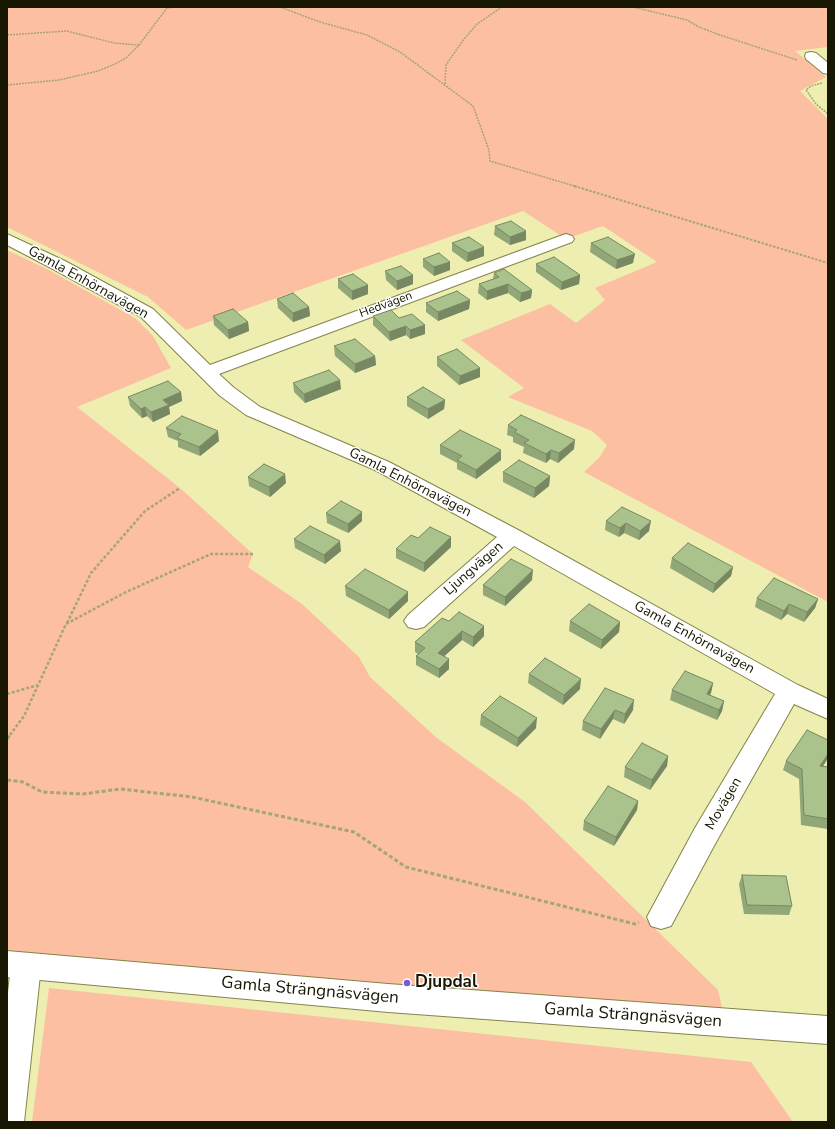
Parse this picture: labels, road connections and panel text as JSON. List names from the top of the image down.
{
  "streets": {
    "street": [
      "Gamla Enhörnavägen",
      "Hedvägen",
      "Ljungvägen",
      "Movägen",
      "Gamla Strängnäsvägen"
    ]
  },
  "crossings": [
    ["Gamla Enhörnavägen", "Hedvägen"],
    ["Gamla Enhörnavägen", "Ljungvägen"],
    ["Gamla Enhörnavägen", "Movägen"]
  ],
  "places": ["Djupdal"]
}
